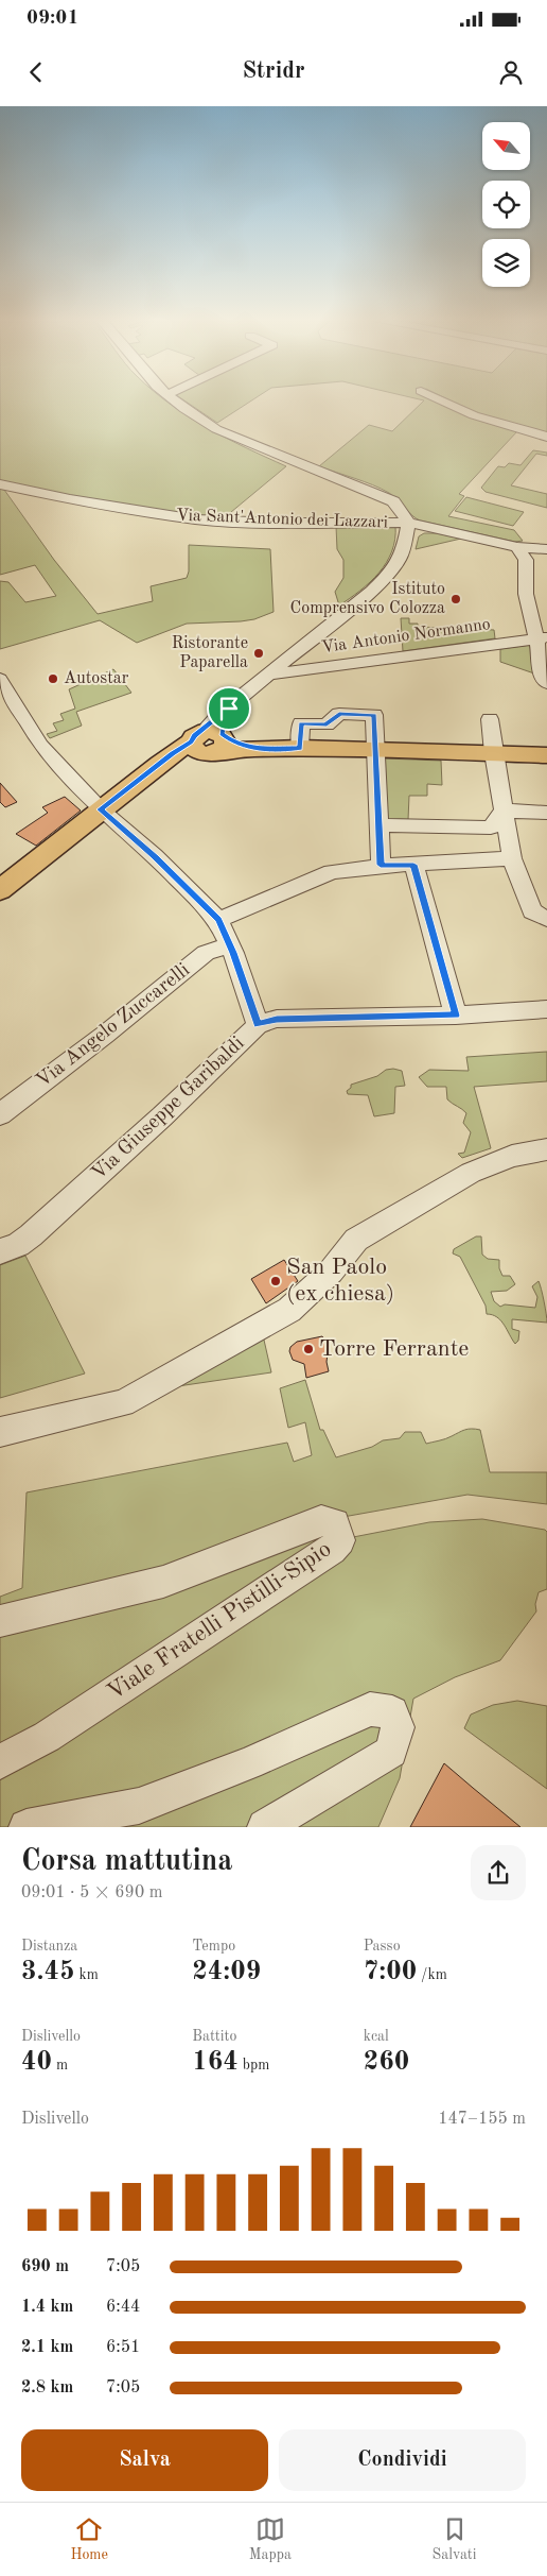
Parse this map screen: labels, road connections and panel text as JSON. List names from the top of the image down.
{
  "streets": {
    "street": [
      "Via Sant'Antonio dei Lazzari",
      "Via Antonio Normanno",
      "Via Angelo Zuccarelli",
      "Via Giuseppe Garibaldi",
      "Viale Fratelli Pistilli-Sipio"
    ]
  },
  "crossings": [
    ["Via Sant'Antonio dei Lazzari", "Via Antonio Normanno"]
  ],
  "places": [
    "Istituto Comprensivo Colozza",
    "Ristorante Paparella",
    "Autostar",
    "San Paolo (ex chiesa)",
    "Torre Ferrante"
  ],
  "north": "top left",
  "page": {
    "status": "09:01",
    "header": "Stridr",
    "heading": ["Corsa mattutina", "09:01 · 5 × 690 m"],
    "stats": [
      ["Distanza", "3.45 km"],
      ["Tempo", "24:09"],
      ["Passo", "7:00 /km"],
      ["Dislivello", "40 m"],
      ["Battito", "164 bpm"],
      ["kcal", "260"]
    ],
    "chart": ["Dislivello", "147–155 m"],
    "list": [
      {
        "name": "690 m",
        "note": "7:05"
      },
      {
        "name": "1.4 km",
        "note": "6:44"
      },
      {
        "name": "2.1 km",
        "note": "6:51"
      },
      {
        "name": "2.8 km",
        "note": "7:05"
      }
    ],
    "buttons": ["Salva", "Condividi"],
    "tabs": ["Home", "Mappa", "Salvati"]
  }
}
